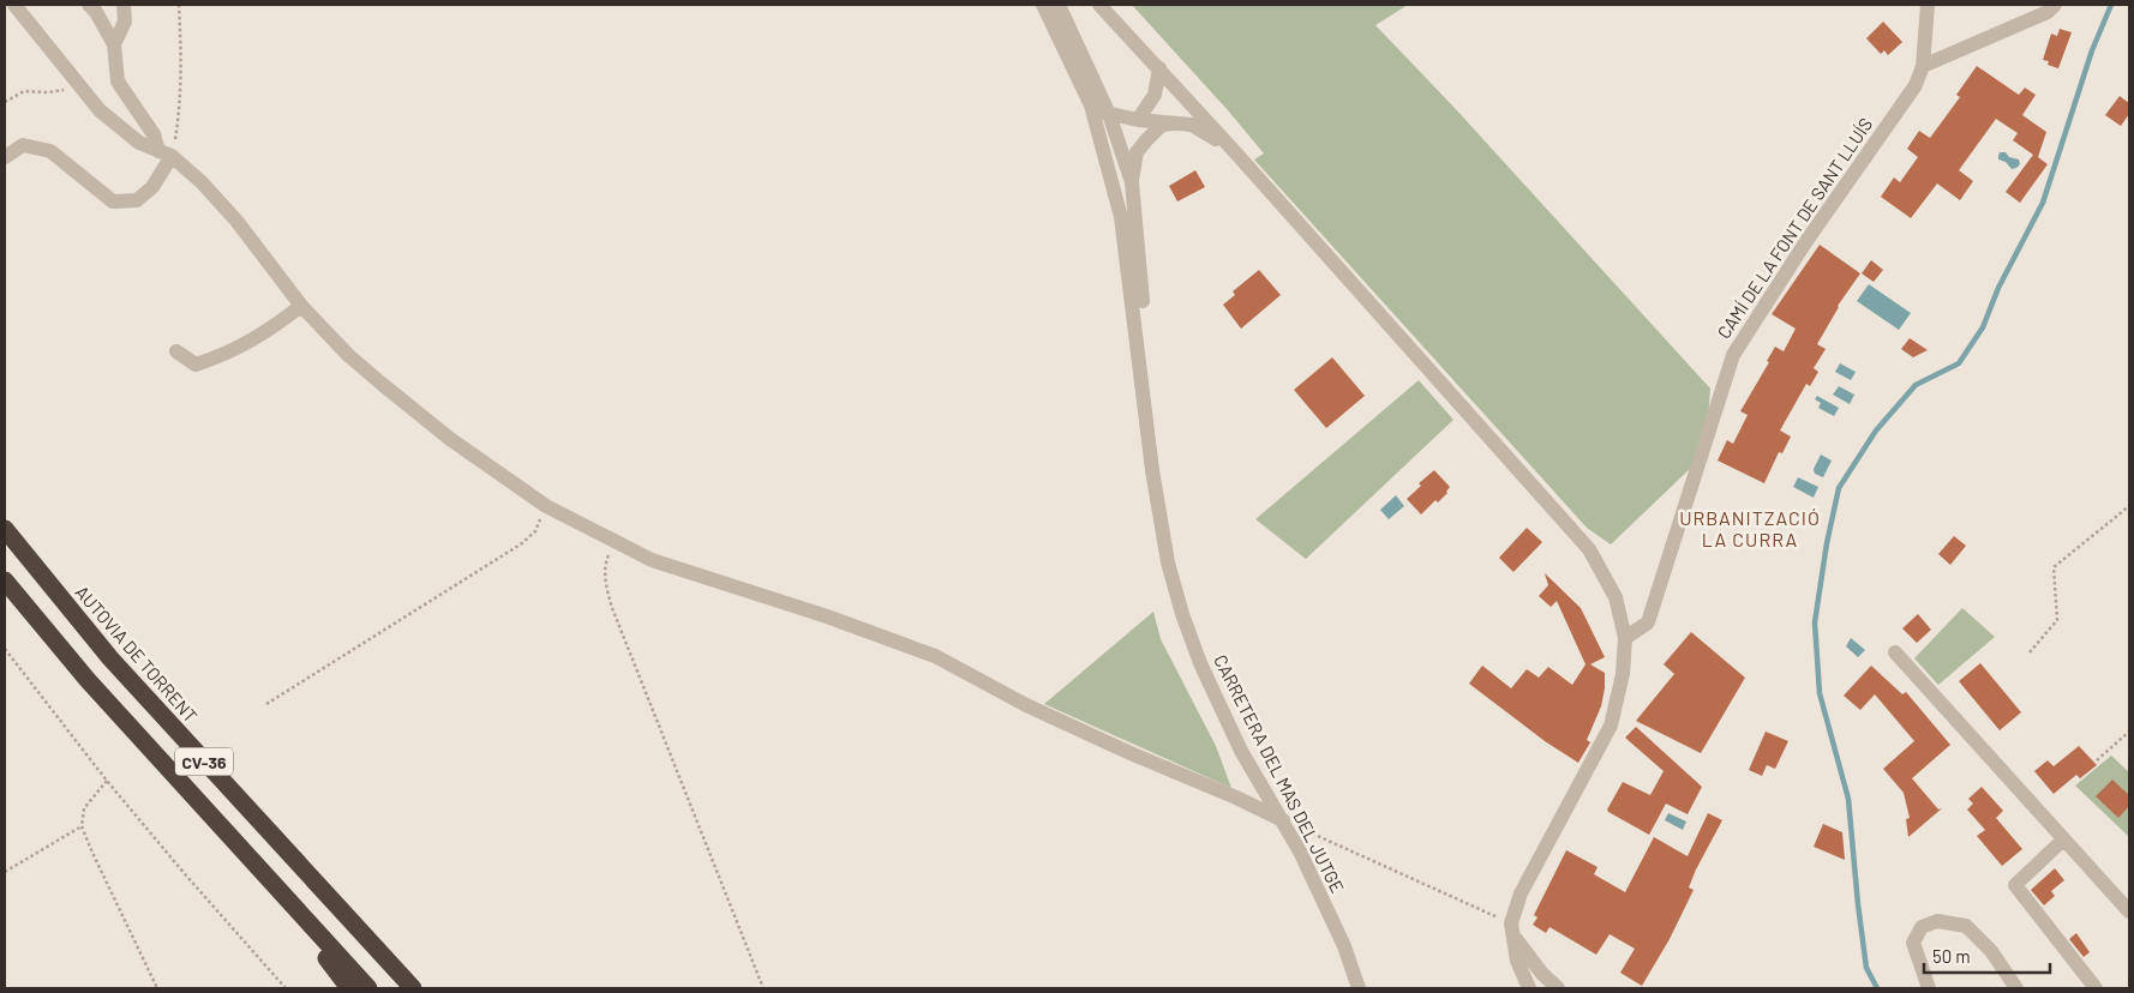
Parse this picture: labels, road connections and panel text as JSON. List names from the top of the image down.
{
  "streets": {
    "highway": ["AUTOVIA DE TORRENT", "CV-36"],
    "street": ["CAMÍ DE LA FONT DE SANT LLUÍS", "CARRETERA DEL MAS DEL JUTGE"]
  },
  "districts": ["URBANITZACIÓ LA CURRA"],
  "scale_bar": "50 m"
}
